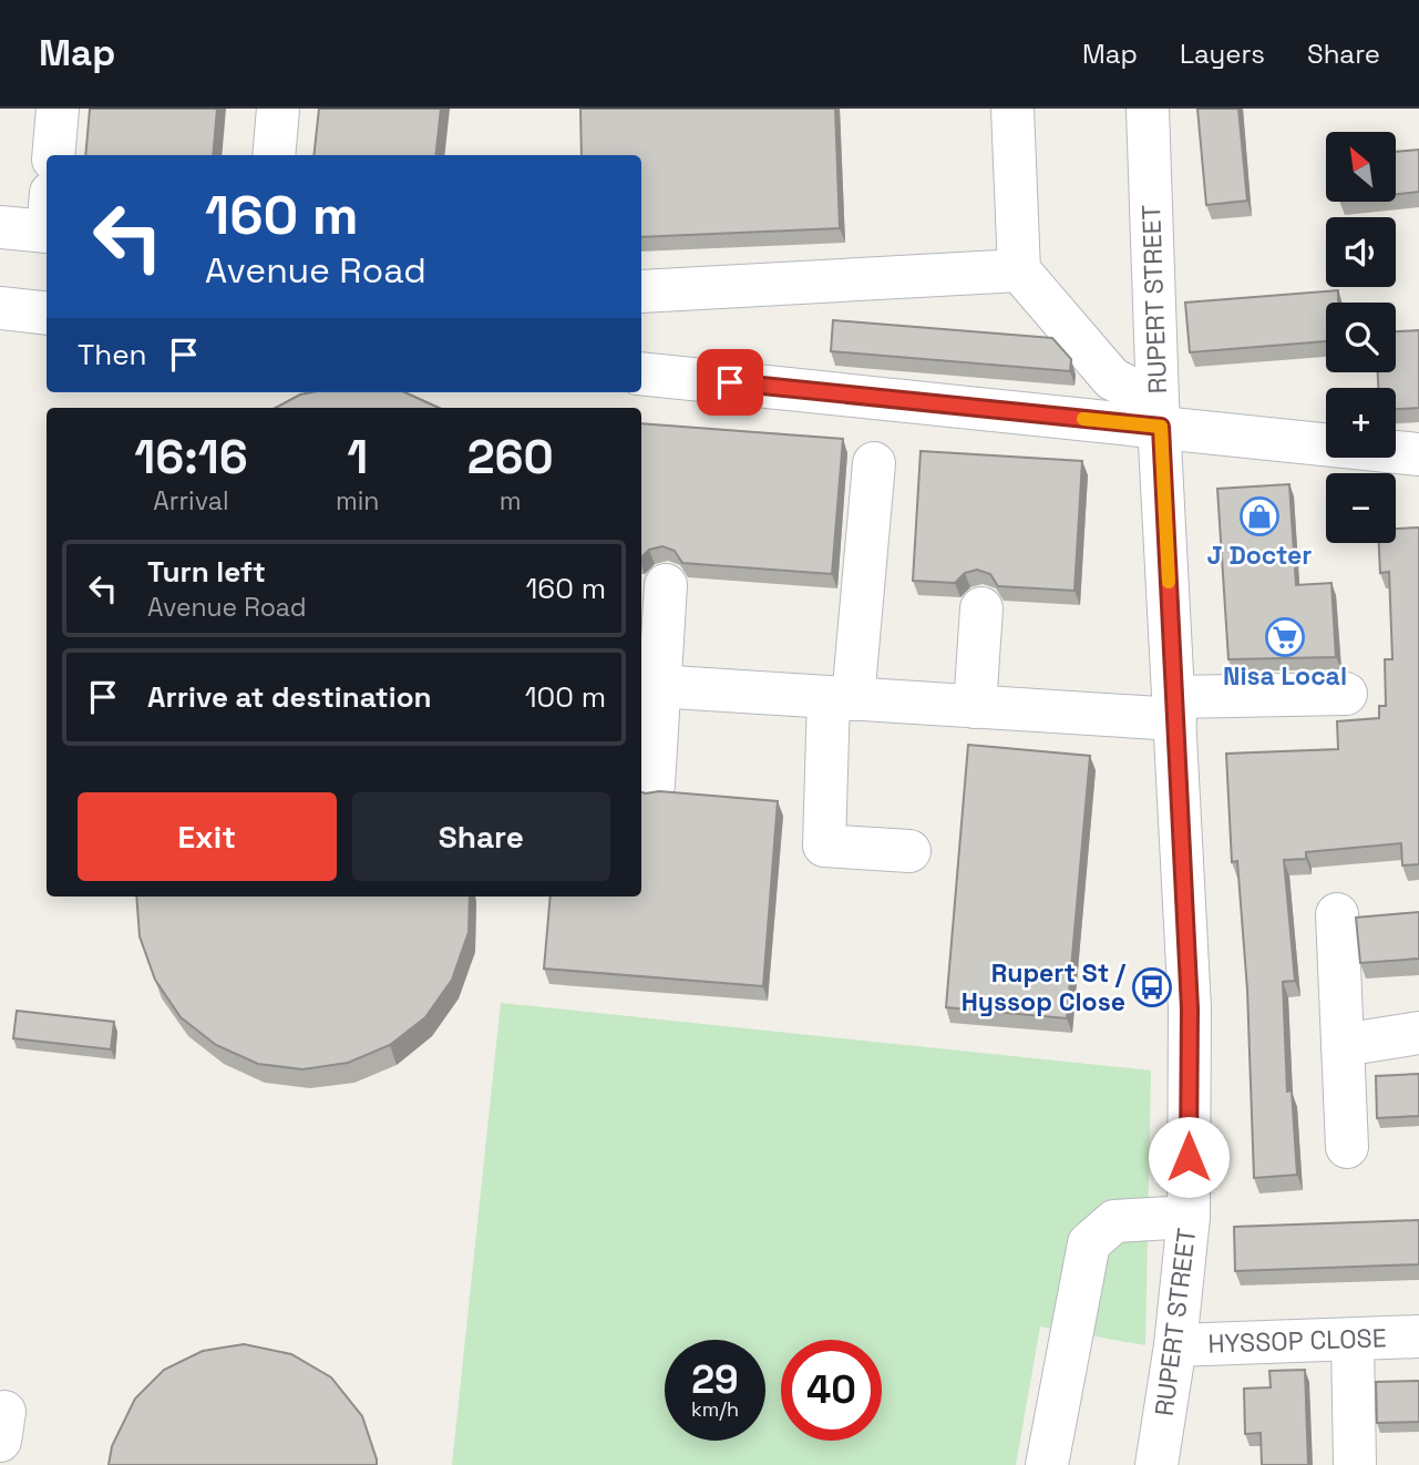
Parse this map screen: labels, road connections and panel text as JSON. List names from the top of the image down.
{
  "streets": {
    "street": ["RUPERT STREET", "HYSSOP CLOSE"]
  },
  "crossings": [
    ["RUPERT STREET", "HYSSOP CLOSE"]
  ],
  "places": {
    "shop": ["J Docter"],
    "supermarket": ["Nisa Local"],
    "bus stop": ["Rupert St / Hyssop Close"]
  },
  "north": "top left",
  "page": {
    "header": "Map",
    "nav": ["Map", "Layers", "Share"],
    "map_buttons": ["+", "−"],
    "turn": ["160 m", "Avenue Road"],
    "then": "Then",
    "eta": [
      "16:16",
      "Arrival",
      "1",
      "min",
      "260",
      "m"
    ],
    "list": [
      {
        "name": "Turn left",
        "note": "Avenue Road",
        "value": "160 m"
      },
      {
        "name": "Arrive at destination",
        "value": "100 m"
      }
    ],
    "buttons": ["Exit", "Share"],
    "speed": "29 km/h",
    "limit": "40"
  }
}
